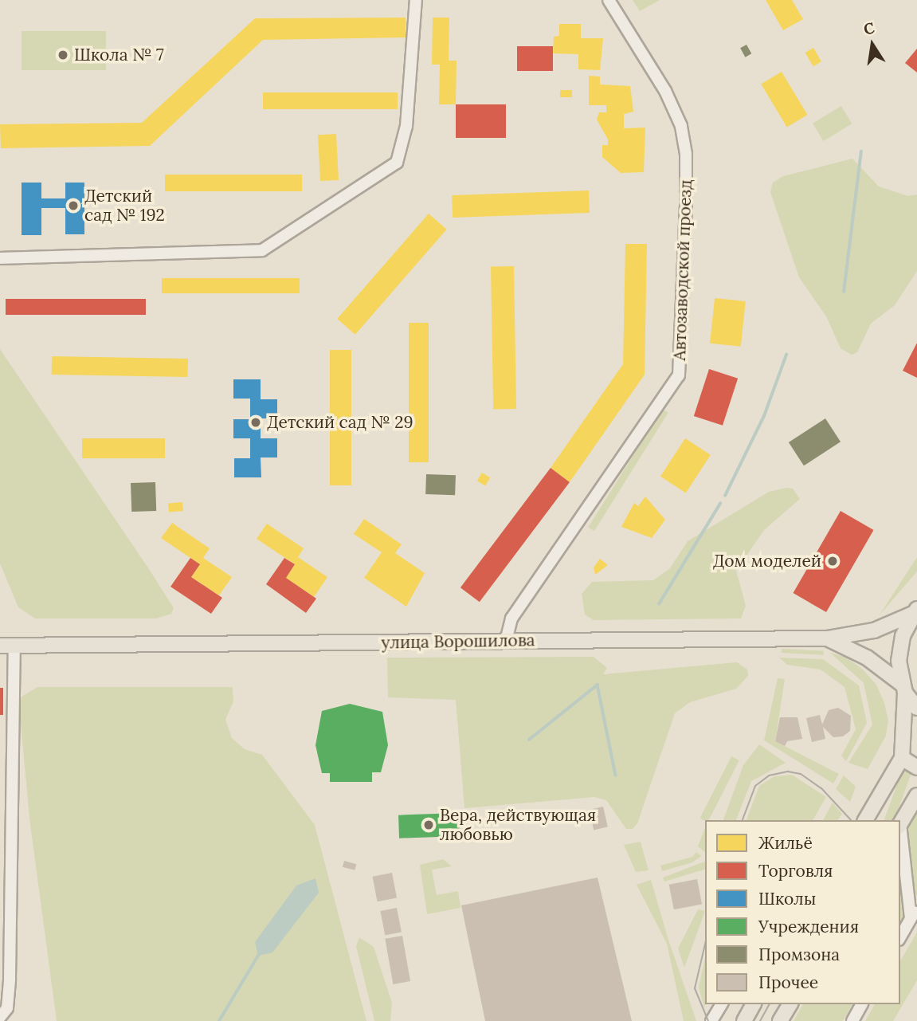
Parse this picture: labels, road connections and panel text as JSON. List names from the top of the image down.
{
  "streets": {
    "main road": ["улица Ворошилова"],
    "street": ["Автозаводской проезд"]
  },
  "crossings": [
    ["Автозаводской проезд", "улица Ворошилова"]
  ],
  "places": [
    "Школа № 7",
    "Детский сад № 192",
    "Детский сад № 29",
    "Дом моделей",
    "Вера, действующая любовью"
  ],
  "legend": [
    "Жильё",
    "Торговля",
    "Школы",
    "Учреждения",
    "Промзона",
    "Прочее"
  ],
  "north": "top"
}
